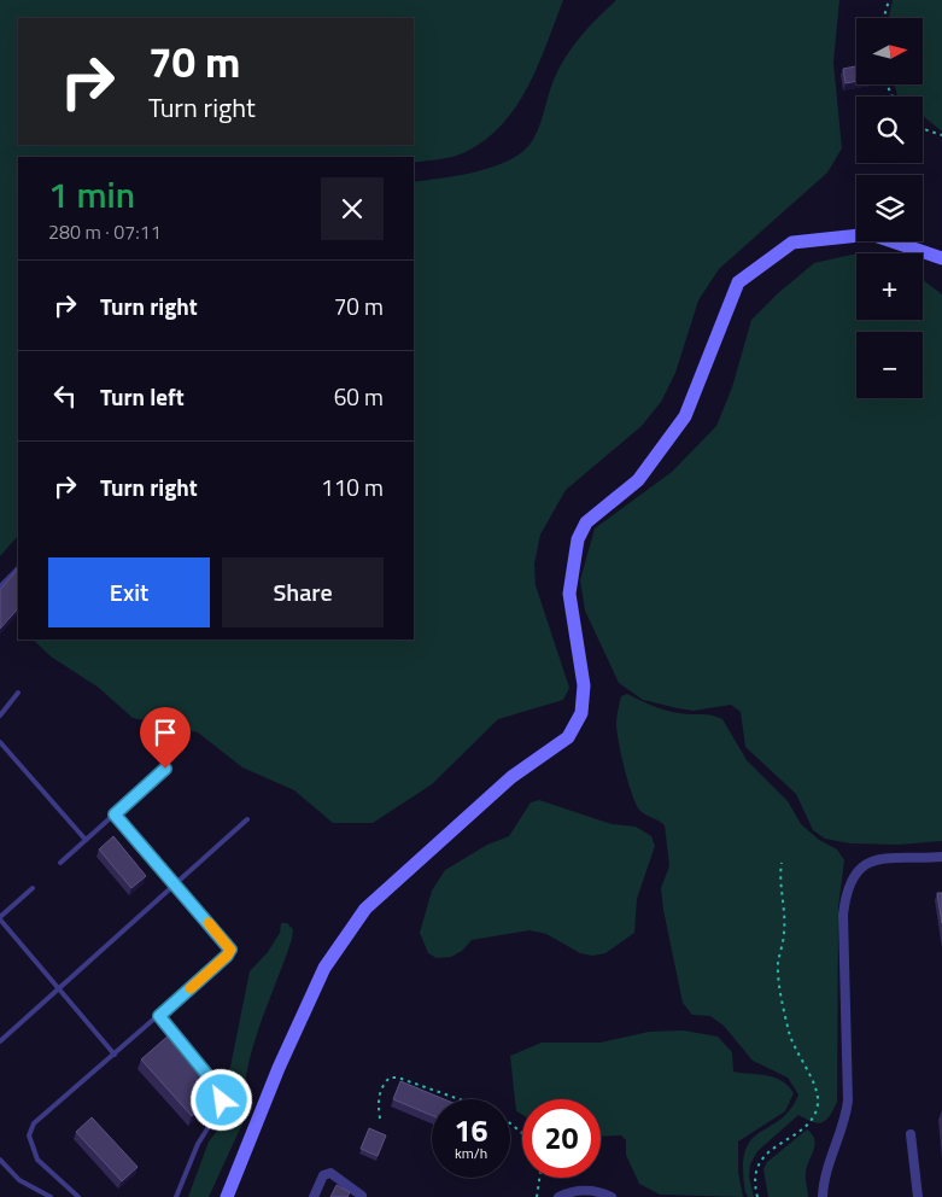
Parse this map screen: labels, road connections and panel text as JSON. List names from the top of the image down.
{
  "north": "right",
  "page": {
    "map_buttons": ["+", "−"],
    "turn": ["70 m", "Turn right"],
    "heading": ["1 min", "280 m · 07:11"],
    "list": [
      {
        "name": "Turn right",
        "value": "70 m"
      },
      {
        "name": "Turn left",
        "value": "60 m"
      },
      {
        "name": "Turn right",
        "value": "110 m"
      }
    ],
    "buttons": ["Exit", "Share"],
    "speed": "16 km/h",
    "limit": "20"
  }
}
